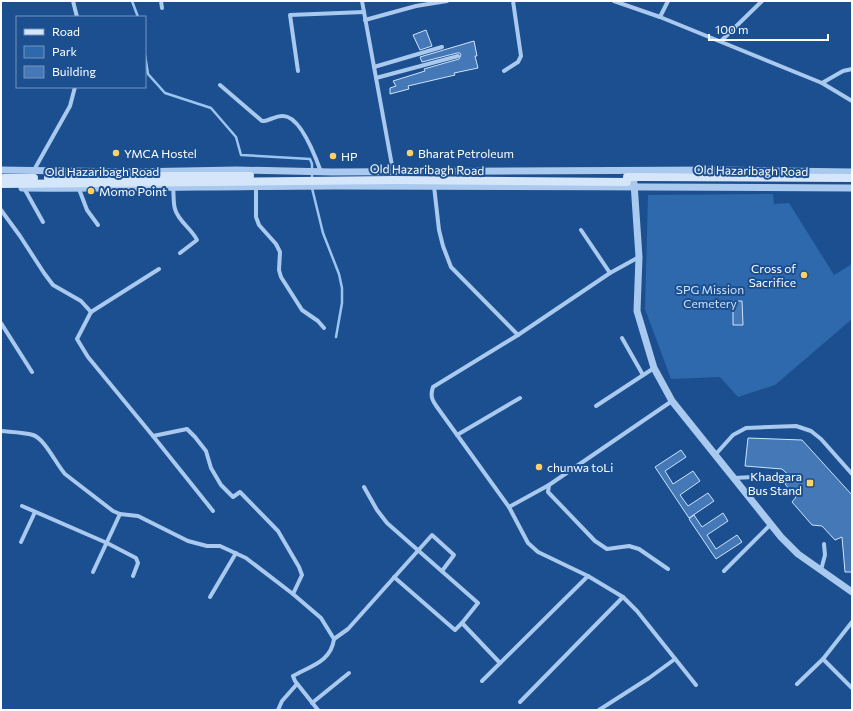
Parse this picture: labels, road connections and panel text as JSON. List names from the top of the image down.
{
  "streets": {
    "main road": ["Old Hazaribagh Road"]
  },
  "parks": ["SPG Mission Cemetery"],
  "places": {
    "other": [
      "YMCA Hostel",
      "Bharat Petroleum",
      "HP",
      "Momo Point",
      "Cross of Sacrifice",
      "chunwa toLi"
    ],
    "transit": ["Khadgara Bus Stand"]
  },
  "legend": ["Road", "Park", "Building"],
  "scale_bar": "100 m"
}
